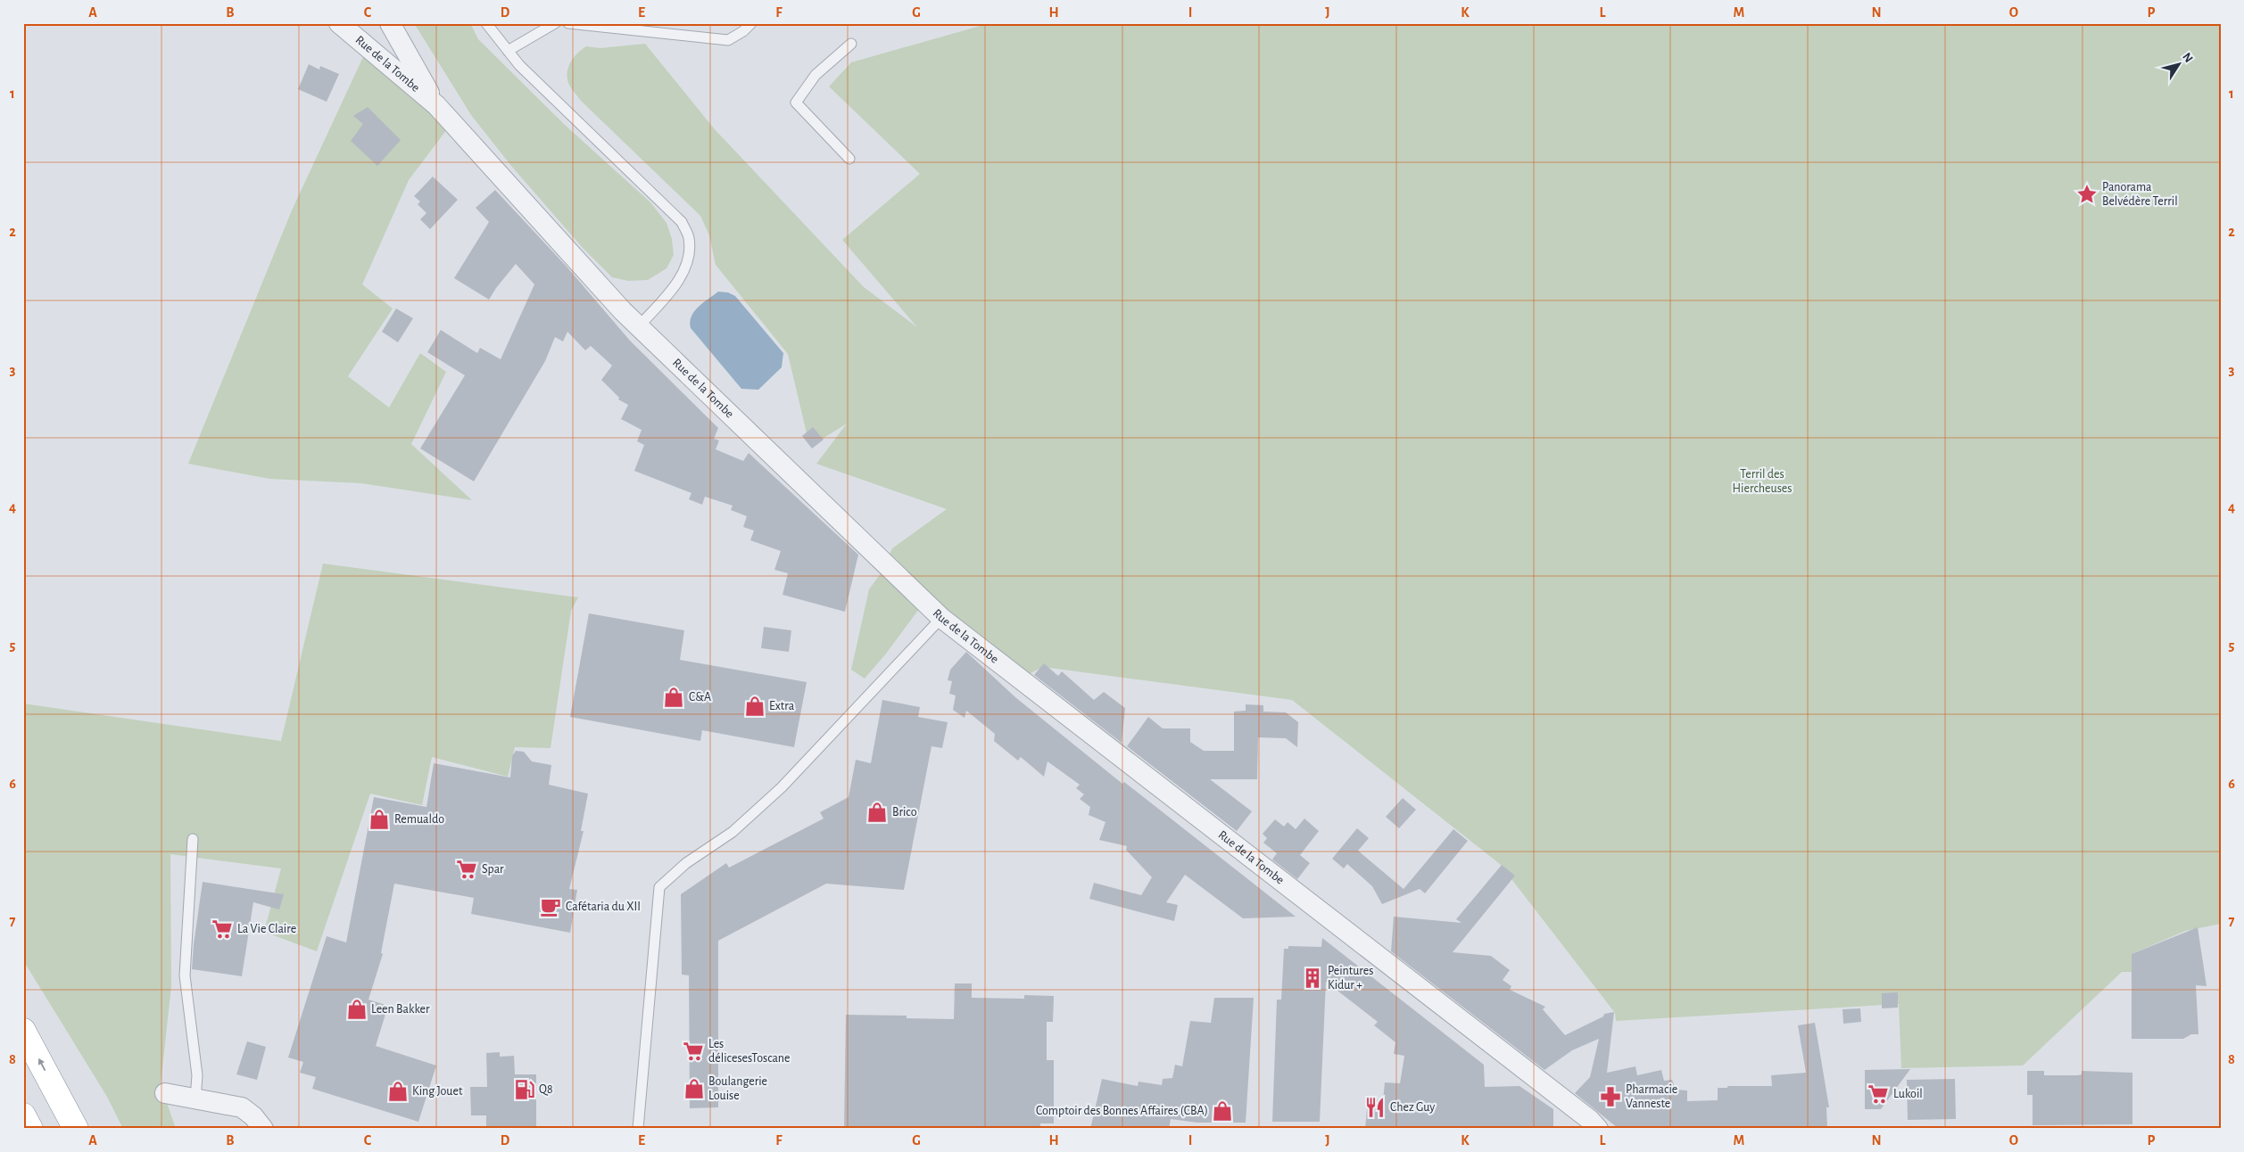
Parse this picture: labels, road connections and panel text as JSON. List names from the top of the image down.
{
  "streets": {
    "street": ["Rue de la Tombe"]
  },
  "parks": ["Terril des Hiercheuses"],
  "places": {
    "place": ["Panorama Belvédère Terril"],
    "shop": [
      "C&A",
      "Extra",
      "Brico",
      "Remualdo",
      "Leen Bakker",
      "Boulangerie Louise",
      "King Jouet",
      "Comptoir des Bonnes Affaires (CBA)"
    ],
    "supermarket": [
      "Spar",
      "La Vie Claire",
      "Les délicesesToscane",
      "Lukoil"
    ],
    "cafe": ["Cafétaria du XII"],
    "building": ["Peintures Kidur +"],
    "fuel station": ["Q8"],
    "pharmacy": ["Pharmacie Vanneste"],
    "restaurant": ["Chez Guy"]
  },
  "north": "top right",
  "grid": {
    "columns": [
      "A",
      "B",
      "C",
      "D",
      "E",
      "F",
      "G",
      "H",
      "I",
      "J",
      "K",
      "L",
      "M",
      "N",
      "O",
      "P"
    ],
    "rows": [
      "1",
      "2",
      "3",
      "4",
      "5",
      "6",
      "7",
      "8"
    ]
  }
}
